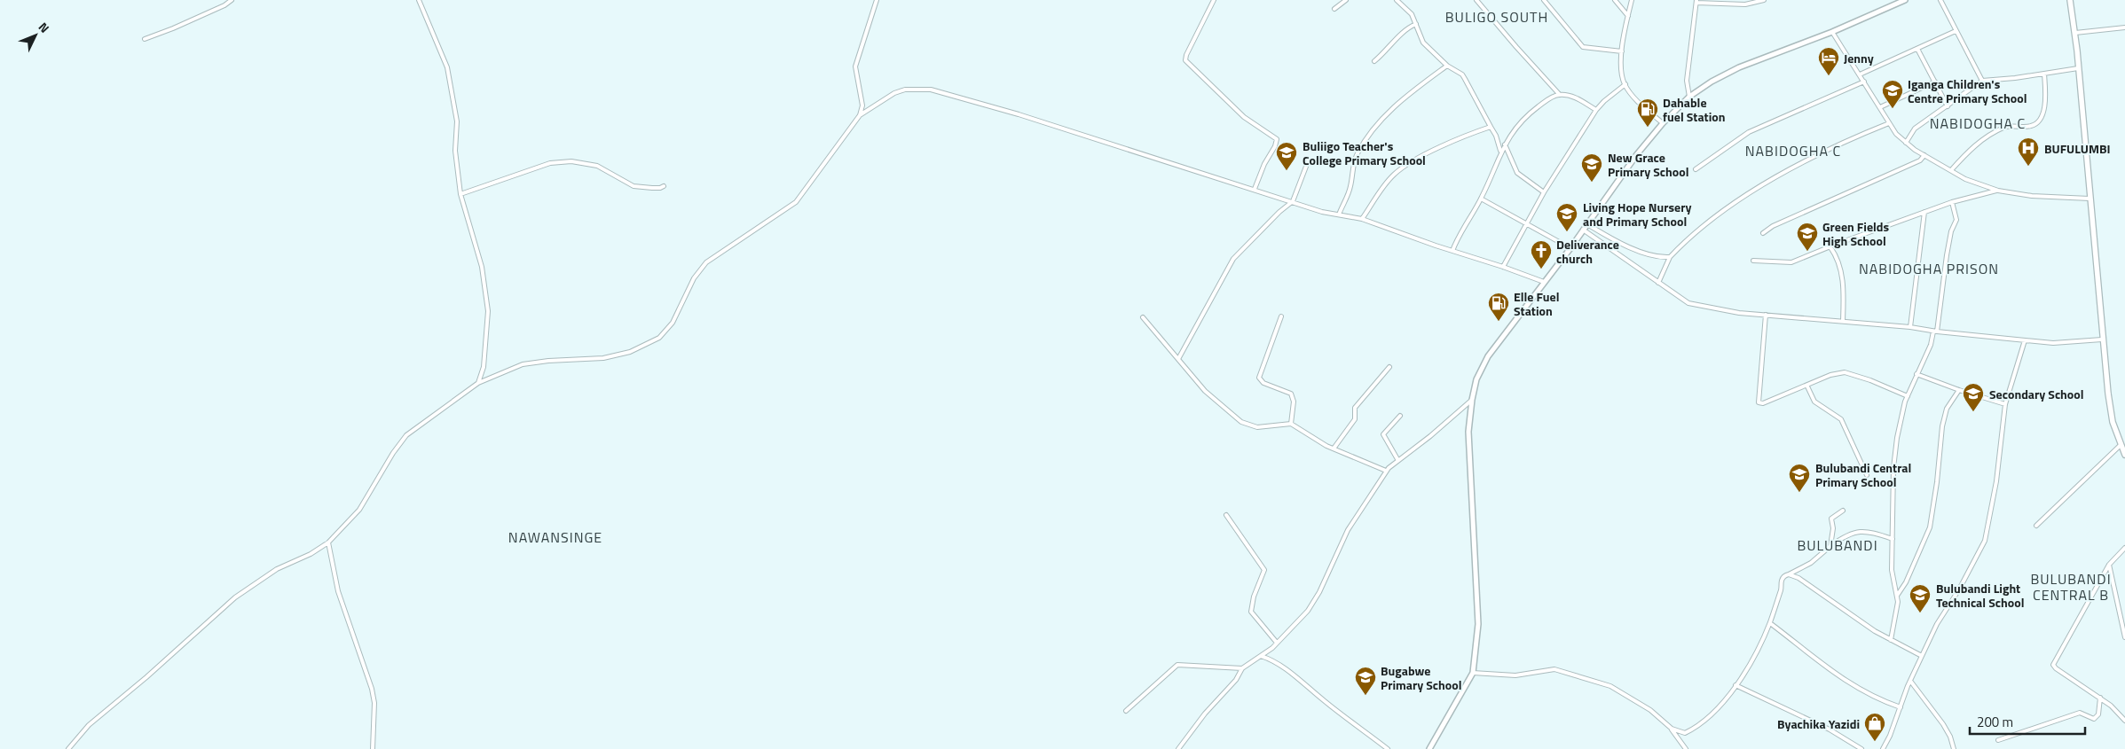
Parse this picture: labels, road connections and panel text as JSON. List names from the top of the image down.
{
  "districts": [
    "BULIGO SOUTH",
    "NABIDOGHA C",
    "NABIDOGHA C",
    "NABIDOGHA PRISON",
    "NAWANSINGE",
    "BULUBANDI",
    "BULUBANDI CENTRAL B"
  ],
  "places": {
    "hotel": ["Jenny"],
    "school or university": [
      "Iganga Children's Centre Primary School",
      "Buliigo Teacher's College Primary School",
      "New Grace Primary School",
      "Living Hope Nursery and Primary School",
      "Green Fields High School",
      "Secondary School",
      "Bulubandi Central Primary School",
      "Bulubandi Light Technical School",
      "Bugabwe Primary School"
    ],
    "fuel station": ["Dahable fuel Station", "Elle Fuel Station"],
    "hospital": ["BUFULUMBI"],
    "church": ["Deliverance church"],
    "shop": ["Byachika Yazidi"]
  },
  "scale_bar": "200 m",
  "north": "top right"
}
